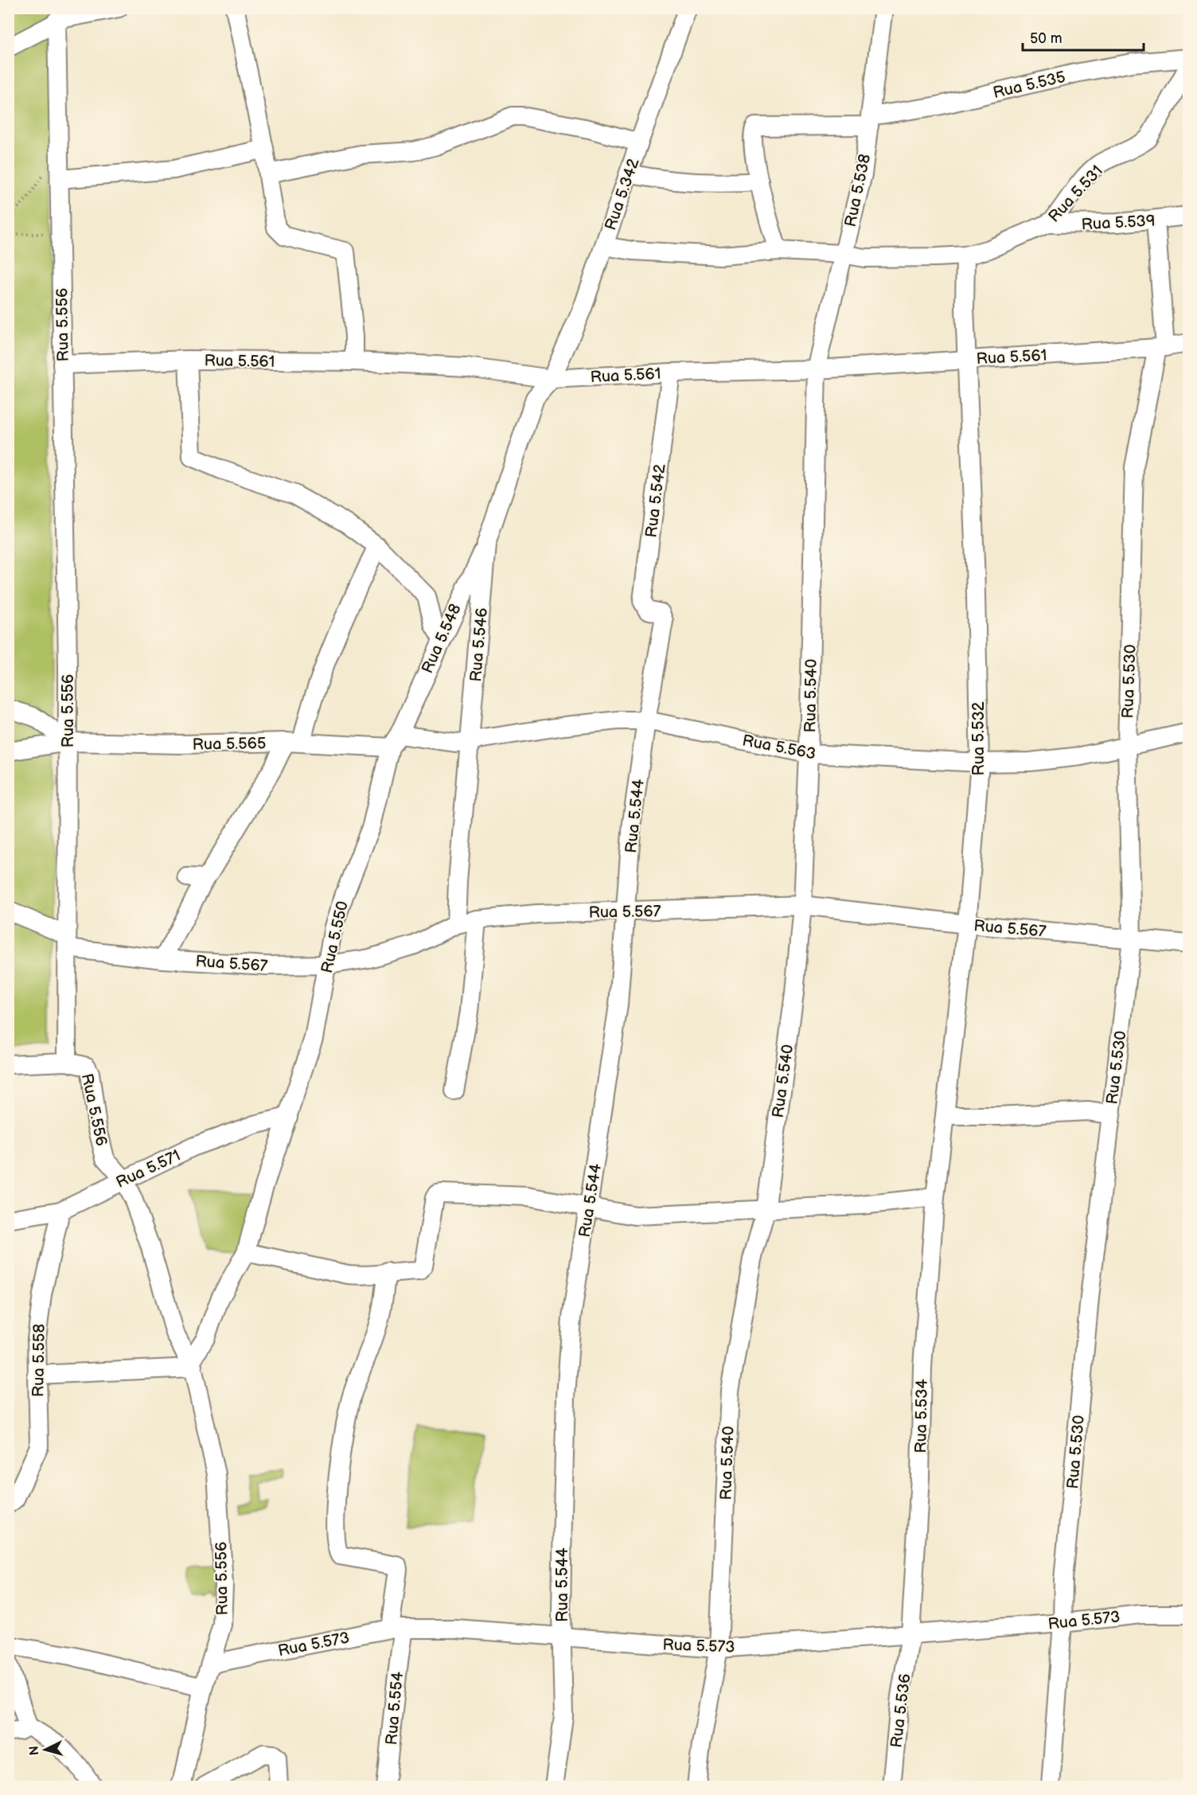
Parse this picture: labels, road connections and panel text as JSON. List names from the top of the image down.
{
  "streets": {
    "street": [
      "Rua 5.535",
      "Rua 5.538",
      "Rua 5.531",
      "Rua 5.342",
      "Rua 5.539",
      "Rua 5.556",
      "Rua 5.561",
      "Rua 5.542",
      "Rua 5.548",
      "Rua 5.546",
      "Rua 5.530",
      "Rua 5.540",
      "Rua 5.532",
      "Rua 5.565",
      "Rua 5.563",
      "Rua 5.544",
      "Rua 5.567",
      "Rua 5.550",
      "Rua 5.571",
      "Rua 5.558",
      "Rua 5.534",
      "Rua 5.573",
      "Rua 5.554",
      "Rua 5.536"
    ]
  },
  "crossings": [
    ["Rua 5.535", "Rua 5.538"],
    ["Rua 5.538", "Rua 5.531"],
    ["Rua 5.538", "Rua 5.561"],
    ["Rua 5.538", "Rua 5.540"],
    ["Rua 5.531", "Rua 5.342"],
    ["Rua 5.531", "Rua 5.539"],
    ["Rua 5.342", "Rua 5.561"],
    ["Rua 5.342", "Rua 5.546"],
    ["Rua 5.539", "Rua 5.530"],
    ["Rua 5.556", "Rua 5.561"],
    ["Rua 5.556", "Rua 5.565"],
    ["Rua 5.556", "Rua 5.567"],
    ["Rua 5.556", "Rua 5.550"],
    ["Rua 5.556", "Rua 5.571"],
    ["Rua 5.556", "Rua 5.573"],
    ["Rua 5.561", "Rua 5.542"],
    ["Rua 5.561", "Rua 5.546"],
    ["Rua 5.561", "Rua 5.530"],
    ["Rua 5.561", "Rua 5.540"],
    ["Rua 5.561", "Rua 5.532"],
    ["Rua 5.542", "Rua 5.544"],
    ["Rua 5.548", "Rua 5.546"],
    ["Rua 5.548", "Rua 5.565"],
    ["Rua 5.548", "Rua 5.563"],
    ["Rua 5.548", "Rua 5.550"],
    ["Rua 5.546", "Rua 5.563"],
    ["Rua 5.546", "Rua 5.567"],
    ["Rua 5.530", "Rua 5.563"],
    ["Rua 5.530", "Rua 5.567"],
    ["Rua 5.530", "Rua 5.573"],
    ["Rua 5.540", "Rua 5.563"],
    ["Rua 5.540", "Rua 5.567"],
    ["Rua 5.540", "Rua 5.573"],
    ["Rua 5.532", "Rua 5.563"],
    ["Rua 5.532", "Rua 5.567"],
    ["Rua 5.532", "Rua 5.534"],
    ["Rua 5.565", "Rua 5.563"],
    ["Rua 5.565", "Rua 5.550"],
    ["Rua 5.563", "Rua 5.544"],
    ["Rua 5.563", "Rua 5.550"],
    ["Rua 5.544", "Rua 5.567"],
    ["Rua 5.544", "Rua 5.573"],
    ["Rua 5.567", "Rua 5.550"],
    ["Rua 5.550", "Rua 5.571"],
    ["Rua 5.571", "Rua 5.558"],
    ["Rua 5.534", "Rua 5.573"],
    ["Rua 5.534", "Rua 5.536"],
    ["Rua 5.573", "Rua 5.554"],
    ["Rua 5.573", "Rua 5.536"]
  ],
  "scale_bar": "50 m",
  "north": "left"
}
